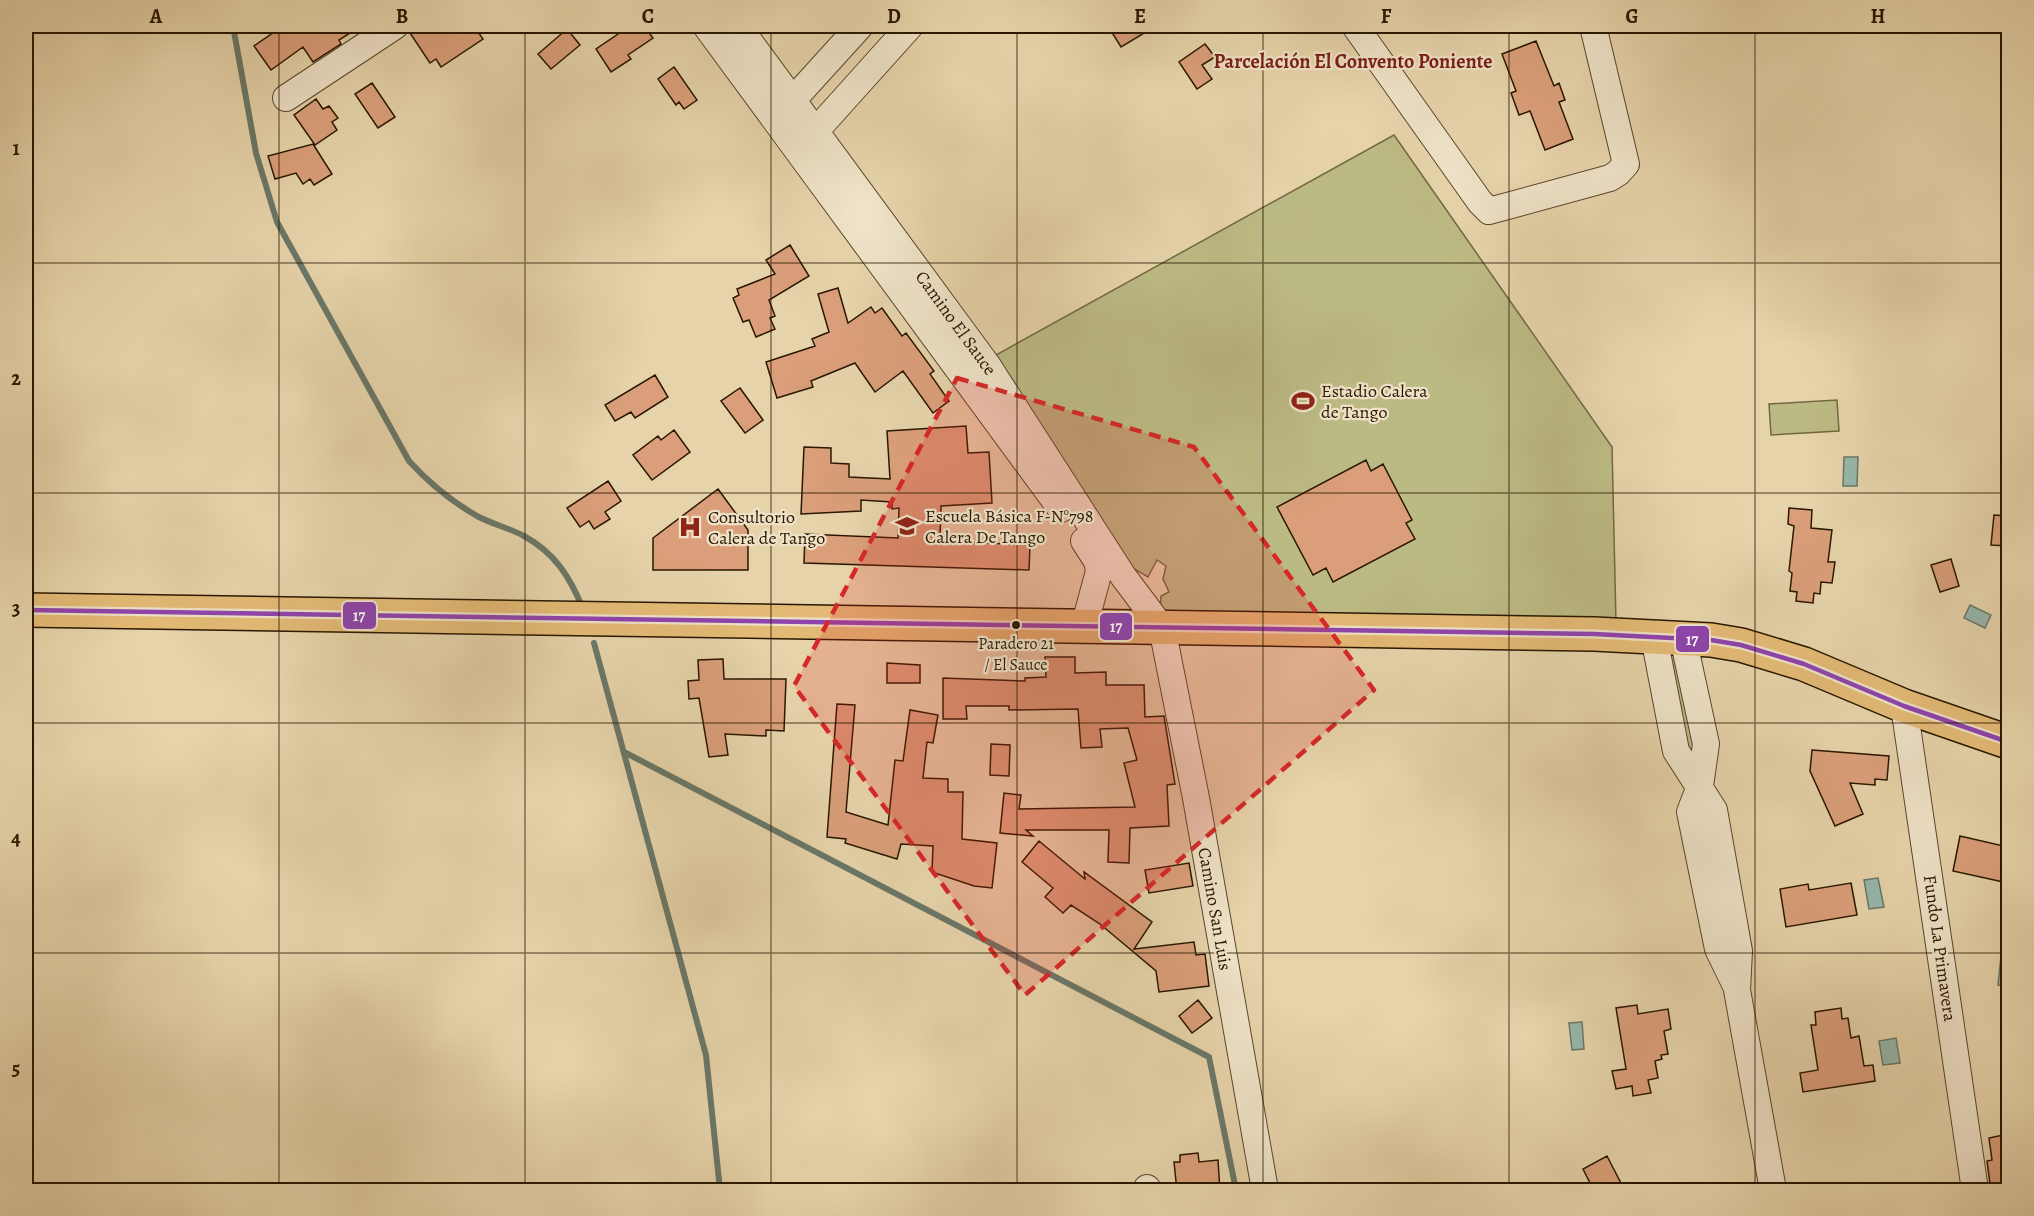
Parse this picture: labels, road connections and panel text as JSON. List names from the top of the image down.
{
  "streets": {
    "street": ["Camino El Sauce", "Camino San Luis", "Fundo La Primavera"]
  },
  "crossings": [
    ["Camino El Sauce", "Camino San Luis"]
  ],
  "districts": ["Parcelación El Convento Poniente"],
  "places": {
    "sports": ["Estadio Calera de Tango"],
    "school or university": ["Escuela Básica F-N°798 Calera De Tango"],
    "hospital": ["Consultorio Calera de Tango"],
    "other": ["Paradero 21 / El Sauce"]
  },
  "lines": ["transit line 17"],
  "grid": {
    "columns": [
      "A",
      "B",
      "C",
      "D",
      "E",
      "F",
      "G",
      "H"
    ],
    "rows": [
      "1",
      "2",
      "3",
      "4",
      "5"
    ]
  }
}
